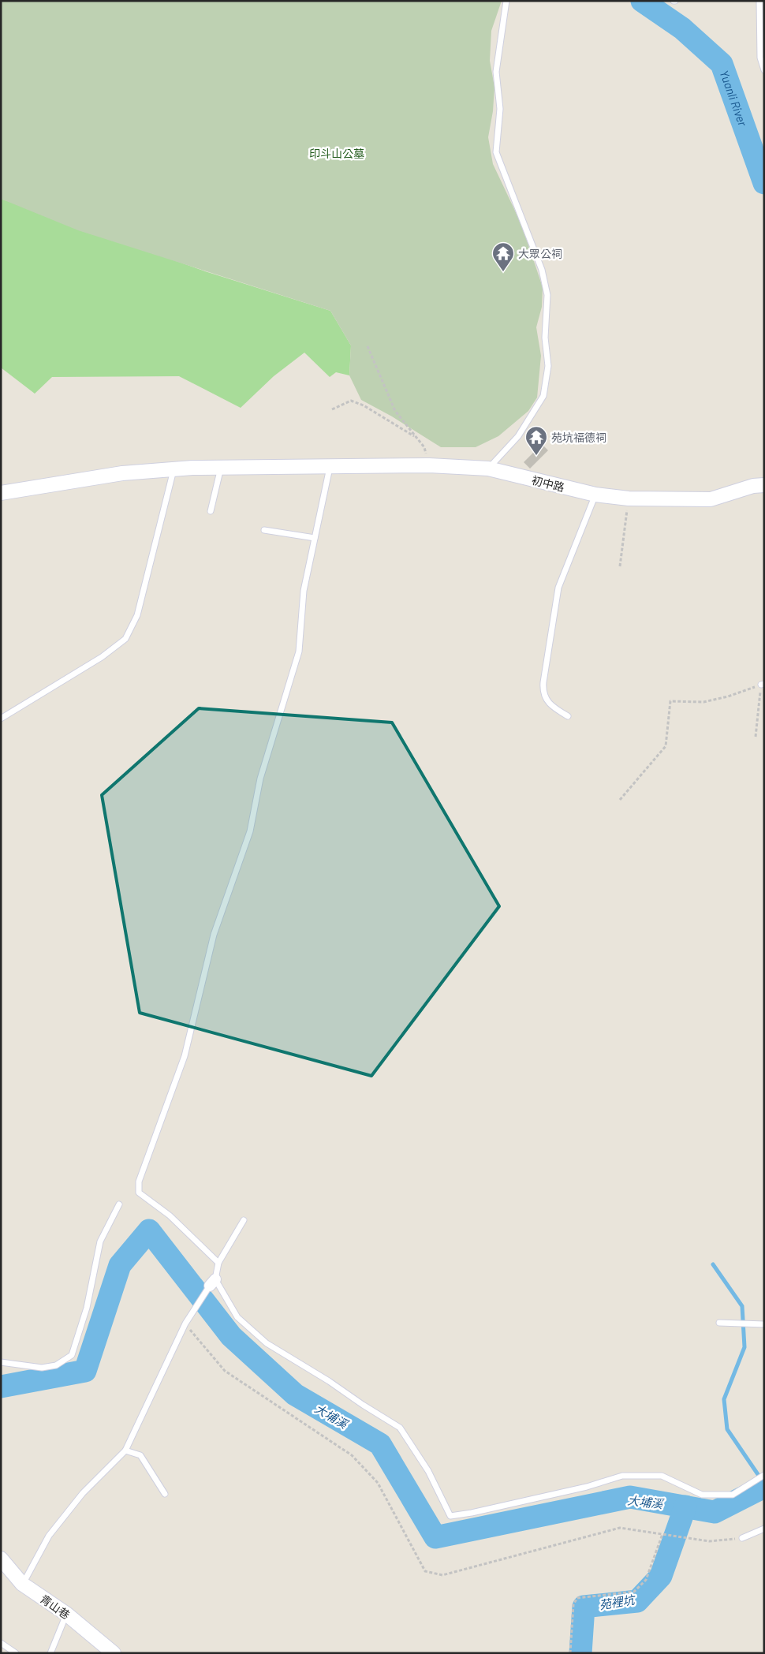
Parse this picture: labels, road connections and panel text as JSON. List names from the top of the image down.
{
  "streets": {
    "street": ["初中路", "青山巷"]
  },
  "water": ["Yuanli River", "大埔溪", "苑裡坑"],
  "parks": ["印斗山公墓"],
  "places": {
    "temple": ["大眾公祠", "苑坑福德祠"]
  }
}
